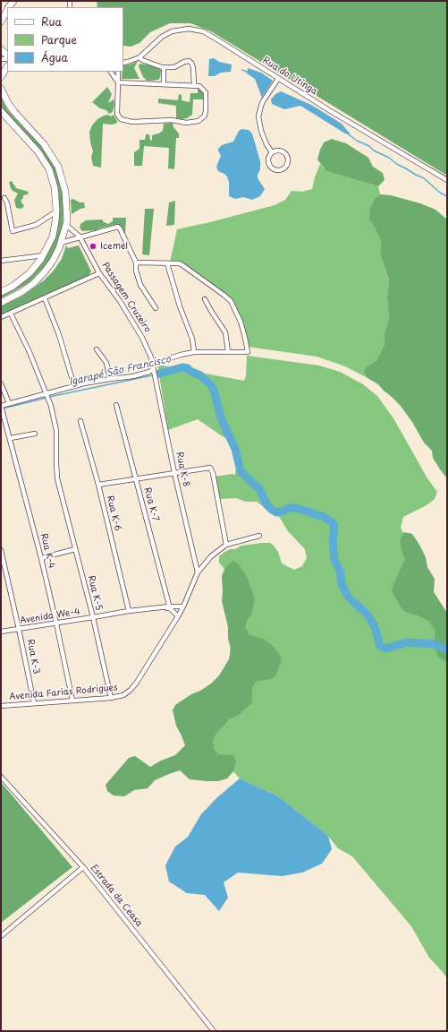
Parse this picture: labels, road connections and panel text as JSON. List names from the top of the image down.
{
  "streets": {
    "street": [
      "Rua do Utinga",
      "Passagem Cruzeiro",
      "Rua K-8",
      "Rua K-7",
      "Rua K-6",
      "Rua K-4",
      "Rua K-5",
      "Avenida We-4",
      "Rua K-3",
      "Avenida Farias Rodrigues",
      "Estrada da Ceasa"
    ]
  },
  "crossings": [
    ["Passagem Cruzeiro", "Rua K-8"],
    ["Rua K-8", "Avenida Farias Rodrigues"],
    ["Rua K-7", "Avenida We-4"],
    ["Rua K-6", "Avenida We-4"],
    ["Rua K-4", "Avenida We-4"],
    ["Rua K-4", "Avenida Farias Rodrigues"],
    ["Rua K-5", "Avenida We-4"],
    ["Rua K-5", "Avenida Farias Rodrigues"],
    ["Avenida We-4", "Rua K-3"],
    ["Avenida We-4", "Avenida Farias Rodrigues"],
    ["Rua K-3", "Avenida Farias Rodrigues"]
  ],
  "water": ["Igarapé São Francisco"],
  "places": ["Icemel"],
  "legend": ["Rua", "Parque", "Água"]
}
